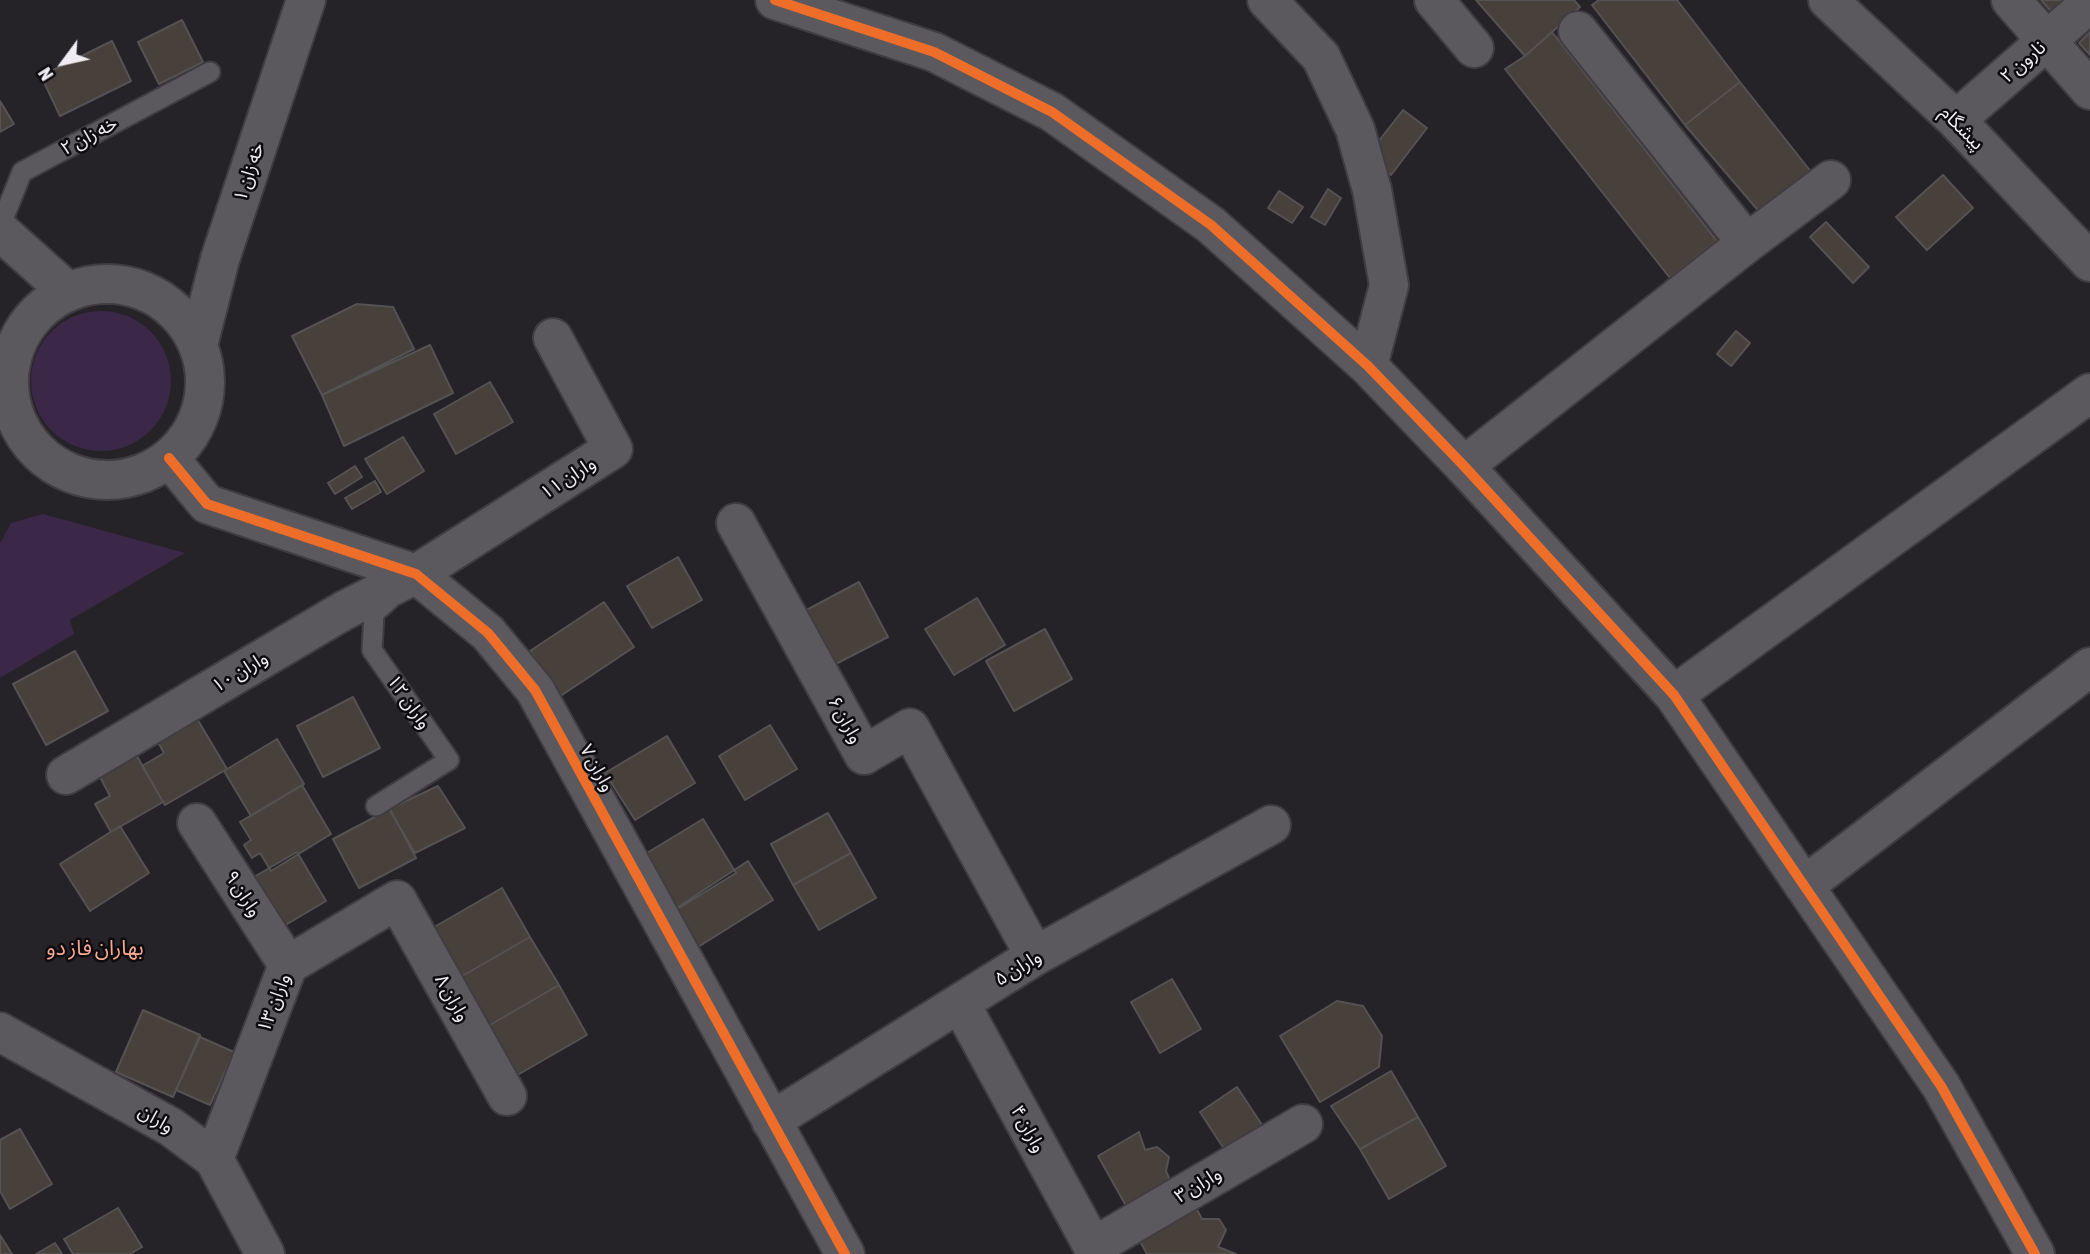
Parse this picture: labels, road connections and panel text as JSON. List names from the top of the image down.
{
  "streets": {
    "street": [
      "نارون ۲",
      "پیشگام",
      "خه زان ۱",
      "واران ۱۱",
      "واران ۱۰",
      "واران ۶",
      "واران ۷",
      "واران ۹",
      "واران ۵",
      "واران ۸",
      "واران ۱۳",
      "واران",
      "واران ۴",
      "واران ۳"
    ],
    "lane": ["خه زان ۲", "واران ۱۲"]
  },
  "crossings": [
    ["نارون ۲", "پیشگام"],
    ["خه زان ۱", "واران ۷"],
    ["واران ۱۱", "واران ۱۰"],
    ["واران ۱۱", "واران ۱۲"],
    ["واران ۱۱", "واران ۷"],
    ["واران ۱۰", "واران ۱۲"],
    ["واران ۱۰", "واران ۷"],
    ["واران ۱۲", "واران ۷"],
    ["واران ۶", "واران ۵"],
    ["واران ۷", "واران ۵"],
    ["واران ۹", "واران ۱۳"],
    ["واران ۵", "واران ۴"],
    ["واران ۸", "واران ۱۳"],
    ["واران ۱۳", "واران"],
    ["واران ۴", "واران ۳"]
  ],
  "districts": ["بهاران فاز دو"],
  "north": "bottom left"
}
